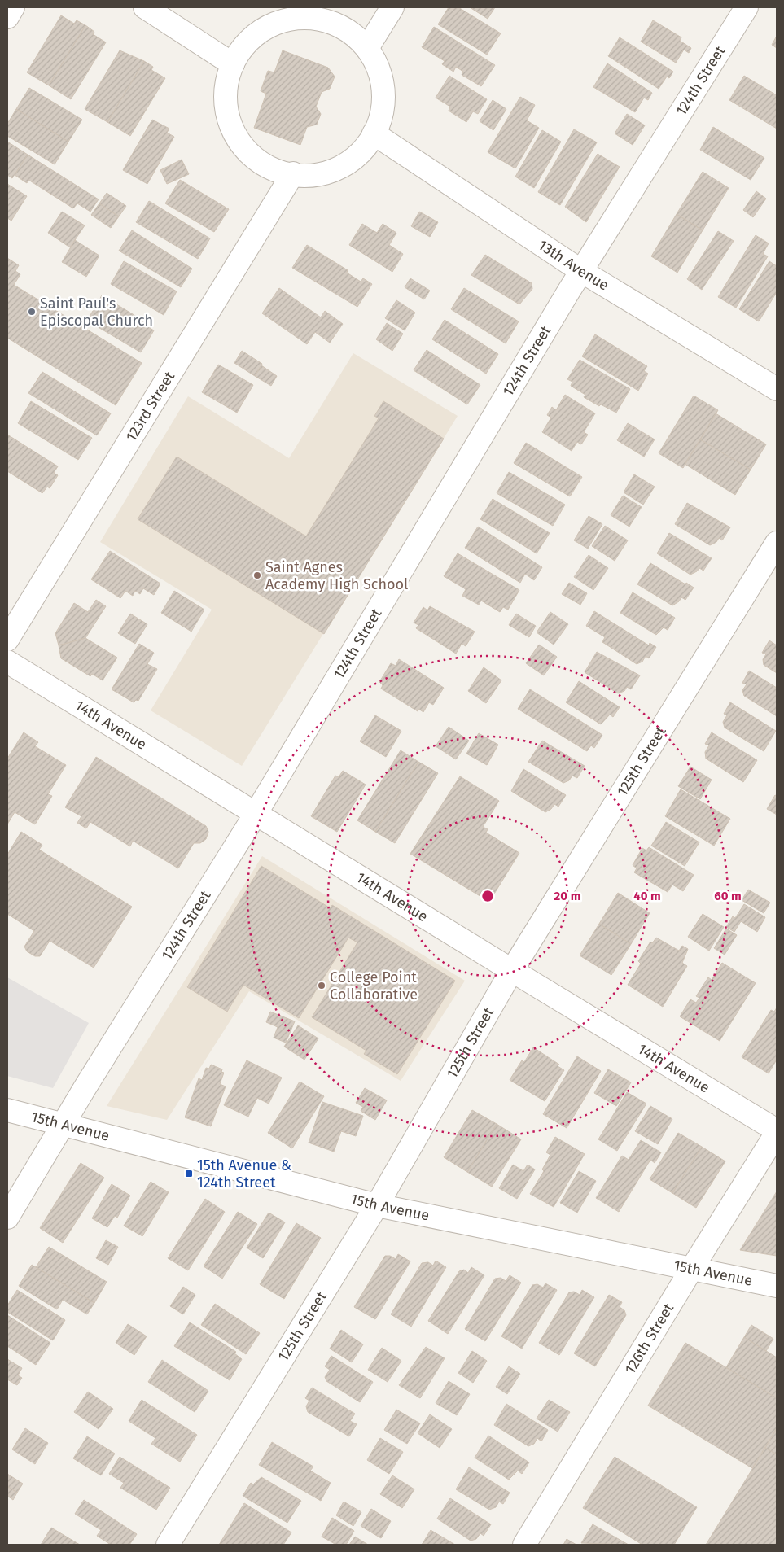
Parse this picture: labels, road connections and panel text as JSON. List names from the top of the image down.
{
  "streets": {
    "street": [
      "124th Street",
      "13th Avenue",
      "123rd Street",
      "14th Avenue",
      "125th Street",
      "15th Avenue",
      "126th Street"
    ]
  },
  "crossings": [
    ["124th Street", "13th Avenue"],
    ["124th Street", "14th Avenue"],
    ["124th Street", "15th Avenue"],
    ["14th Avenue", "125th Street"],
    ["14th Avenue", "126th Street"],
    ["125th Street", "15th Avenue"],
    ["15th Avenue", "126th Street"]
  ],
  "places": {
    "other": ["Saint Paul's Episcopal Church", "Saint Agnes Academy High School", "College Point Collaborative"],
    "transit": ["15th Avenue & 124th Street"]
  },
  "rings": ["20 m", "40 m", "60 m"]
}
